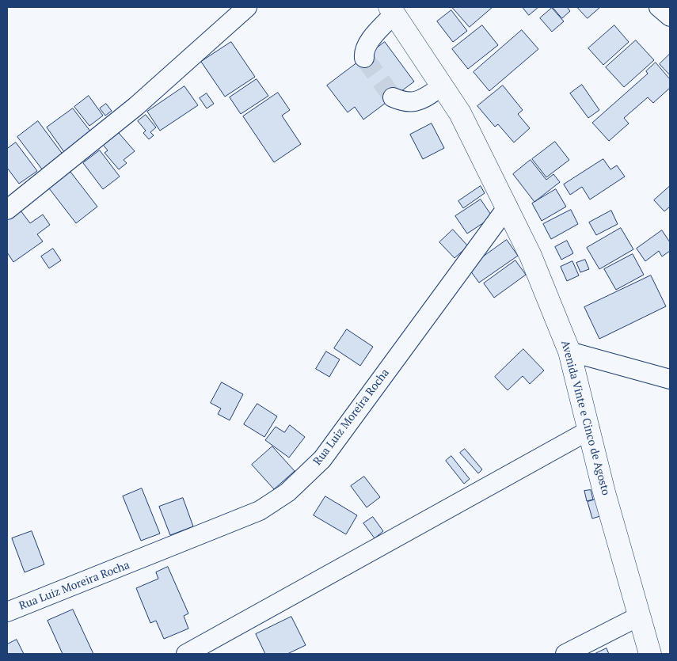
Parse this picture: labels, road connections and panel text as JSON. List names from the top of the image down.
{
  "streets": {
    "main road": ["Avenida Vinte e Cinco de Agosto"],
    "street": ["Rua Luiz Moreira Rocha"]
  },
  "crossings": [
    ["Rua Luiz Moreira Rocha", "Avenida Vinte e Cinco de Agosto"]
  ]
}
